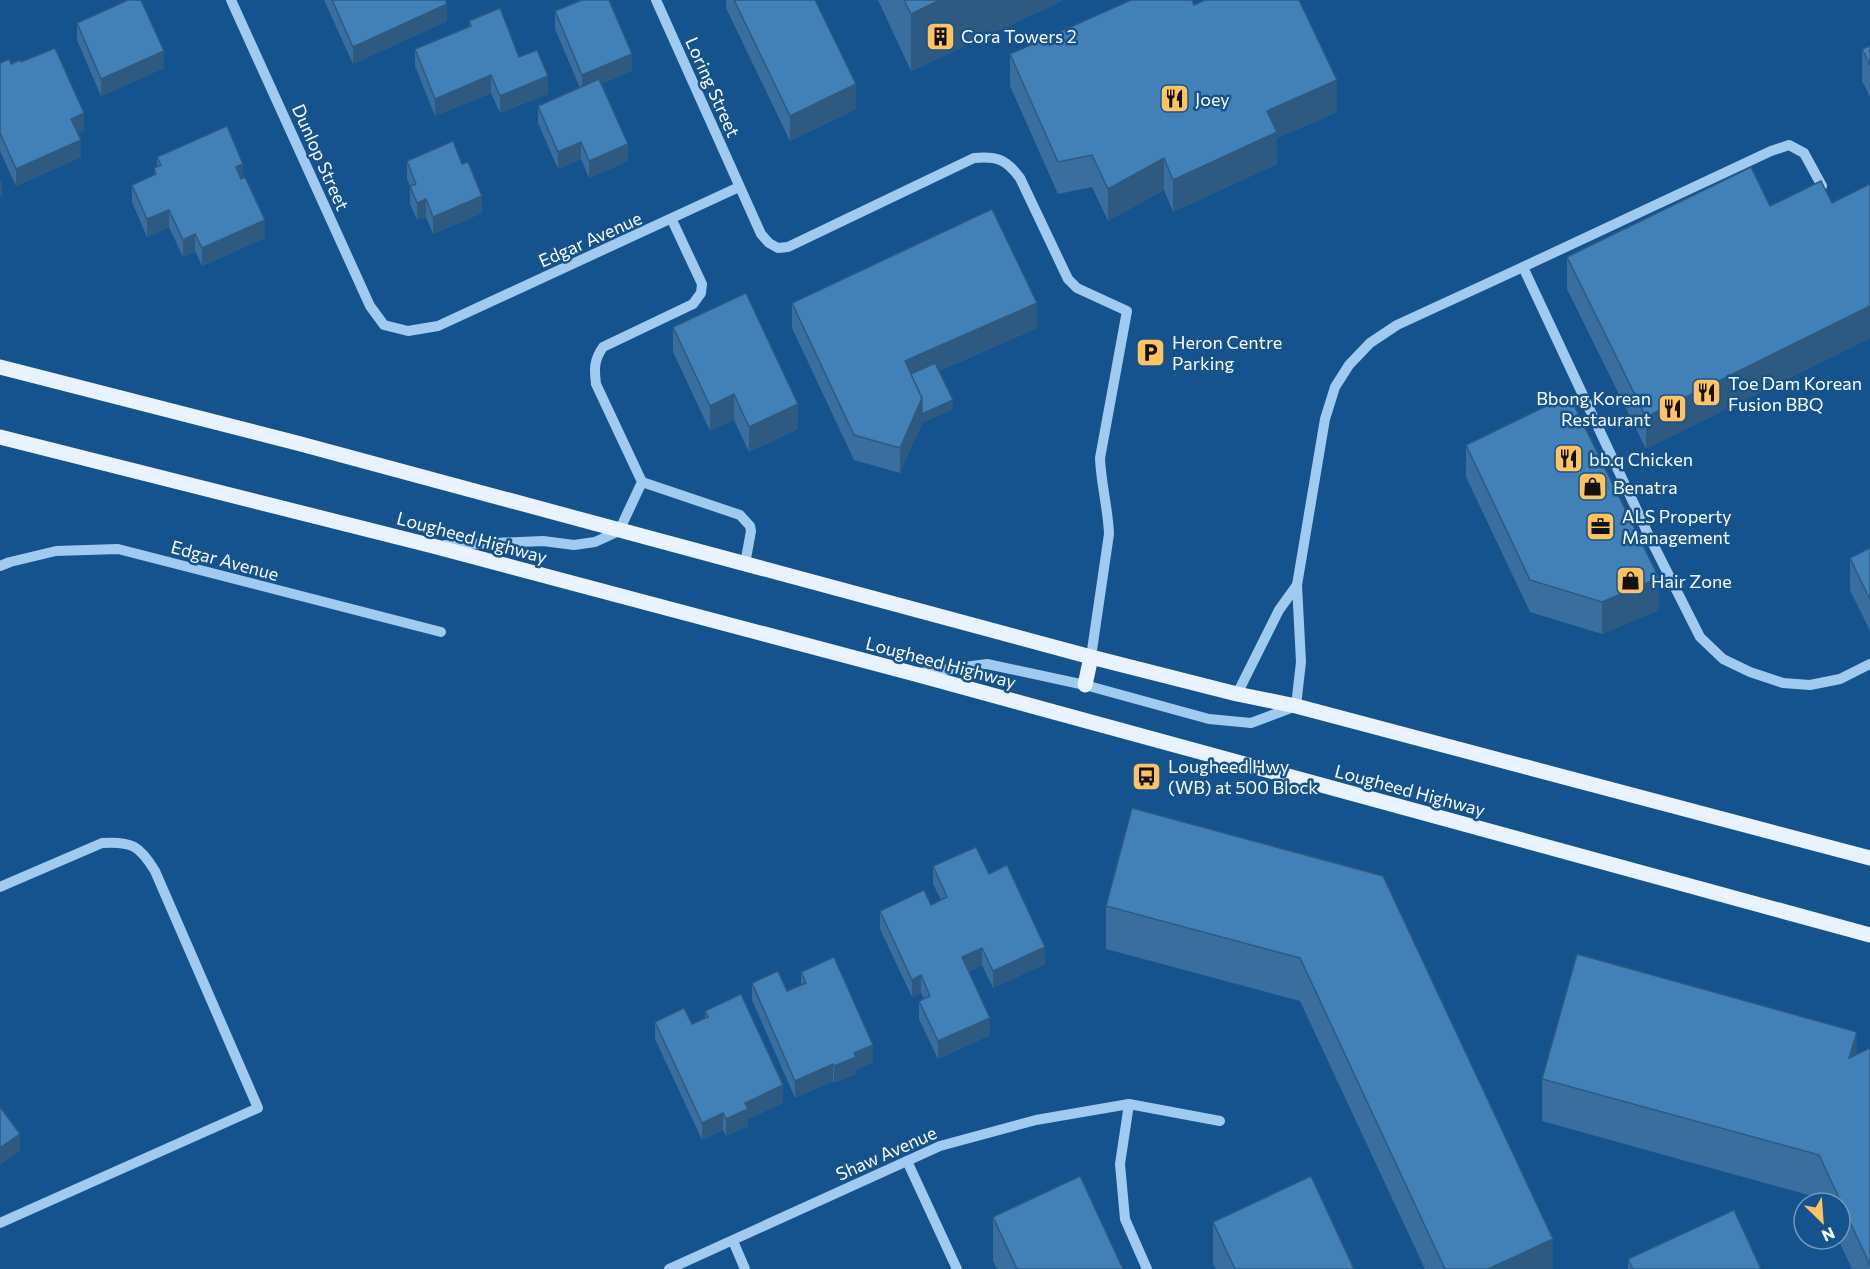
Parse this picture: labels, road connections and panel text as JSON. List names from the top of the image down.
{
  "streets": {
    "main road": ["Lougheed Highway"],
    "street": [
      "Loring Street",
      "Dunlop Street",
      "Edgar Avenue",
      "Shaw Avenue"
    ]
  },
  "crossings": [
    ["Loring Street", "Edgar Avenue"],
    ["Dunlop Street", "Edgar Avenue"]
  ],
  "places": {
    "building": ["Cora Towers 2"],
    "restaurant": [
      "Joey",
      "Toe Dam Korean Fusion BBQ",
      "Bbong Korean Restaurant",
      "bb.q Chicken"
    ],
    "parking": ["Heron Centre Parking"],
    "shop": ["Benatra", "Hair Zone"],
    "office": ["ALS Property Management"],
    "bus stop": ["Lougheed Hwy (WB) at 500 Block"]
  },
  "north": "bottom right"
}
